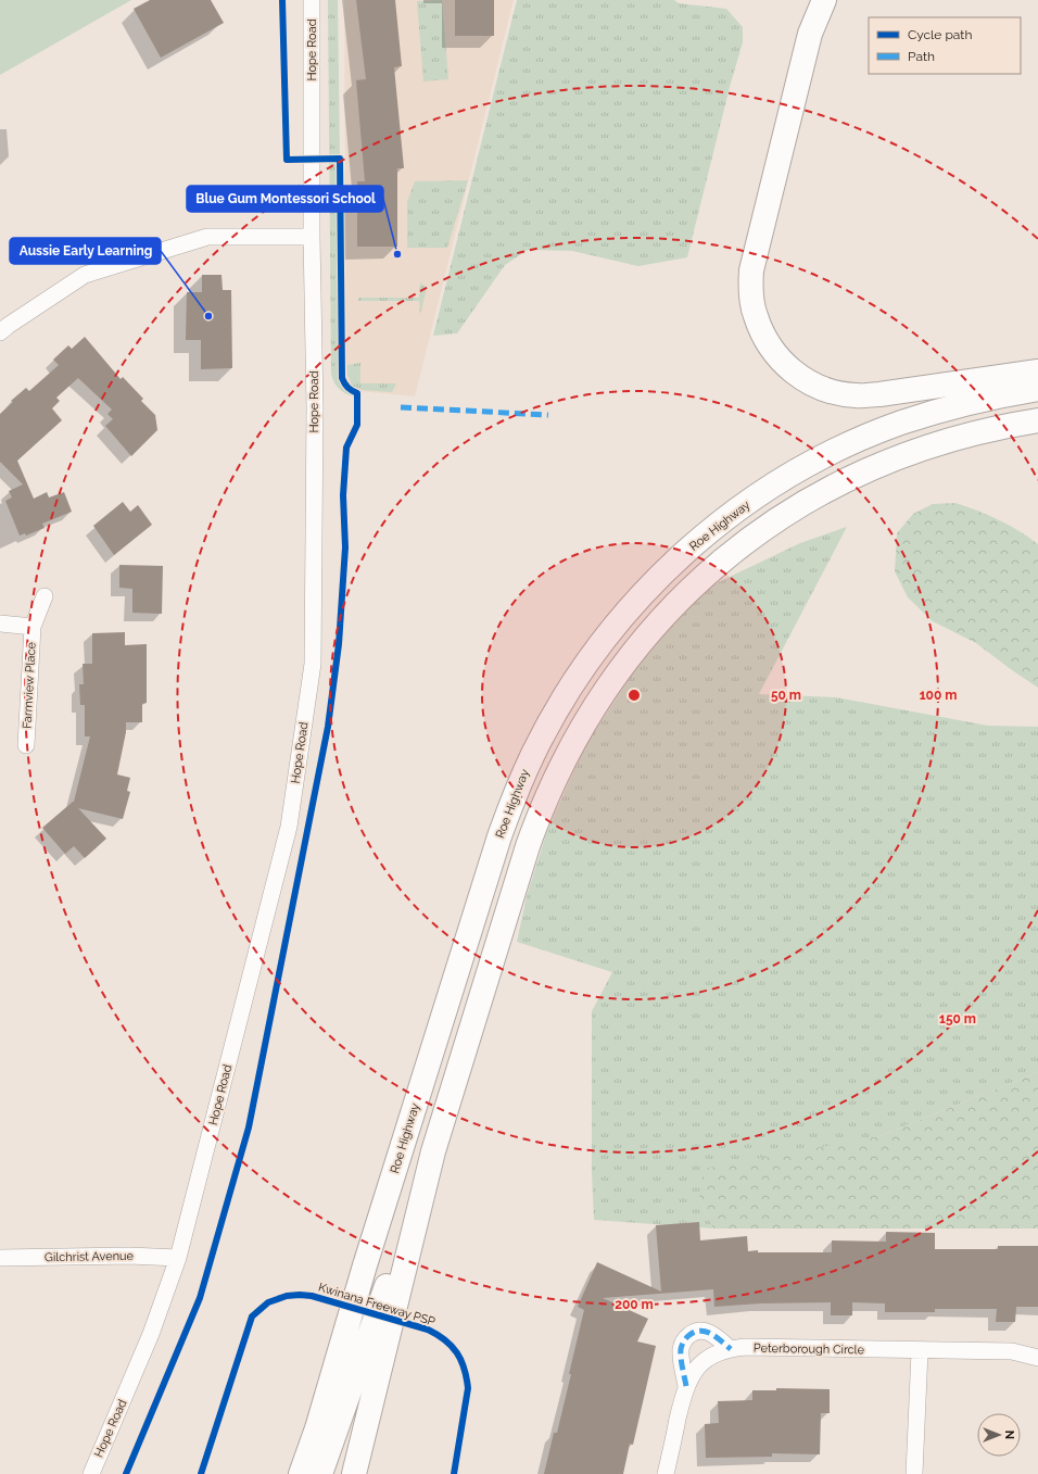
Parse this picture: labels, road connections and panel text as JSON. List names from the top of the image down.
{
  "streets": {
    "main road": ["Roe Highway"],
    "street": [
      "Hope Road",
      "Farmview Place",
      "Gilchrist Avenue",
      "Peterborough Circle"
    ],
    "cycle path": ["Kwinana Freeway PSP"]
  },
  "crossings": [
    ["Hope Road", "Gilchrist Avenue"]
  ],
  "places": ["Blue Gum Montessori School", "Aussie Early Learning"],
  "legend": ["Cycle path", "Path"],
  "north": "right",
  "rings": [
    "50 m",
    "100 m",
    "150 m",
    "200 m"
  ]
}
